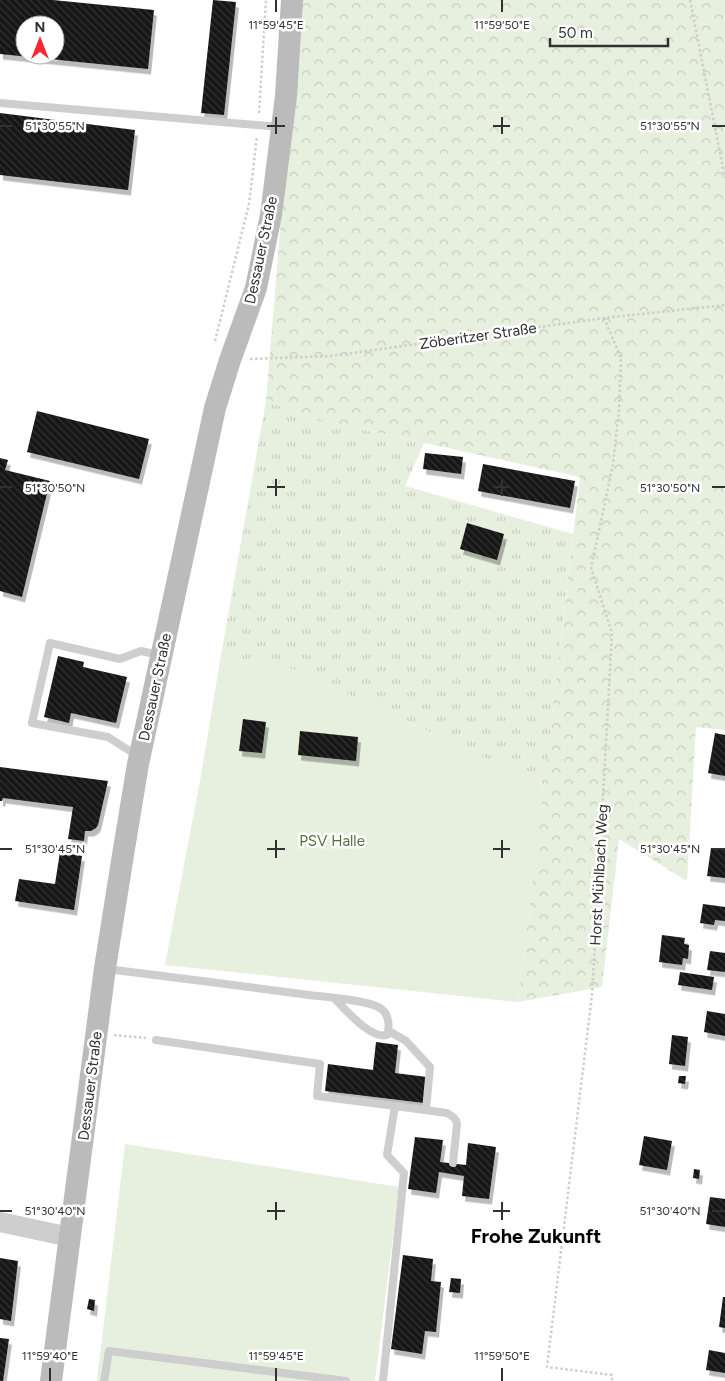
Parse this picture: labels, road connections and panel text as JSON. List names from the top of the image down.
{
  "streets": {
    "main road": ["Dessauer Straße"],
    "path": ["Zöberitzer Straße", "Horst Mühlbach Weg"]
  },
  "crossings": [
    ["Dessauer Straße", "Zöberitzer Straße"],
    ["Zöberitzer Straße", "Horst Mühlbach Weg"]
  ],
  "districts": ["Frohe Zukunft"],
  "parks": ["PSV Halle"],
  "scale_bar": "50 m",
  "north": "top",
  "coordinates": [
    "11°59'45\"E",
    "11°59'50\"E",
    "51°30'55\"N",
    "51°30'50\"N",
    "51°30'45\"N",
    "51°30'40\"N",
    "11°59'40\"E"
  ]
}
